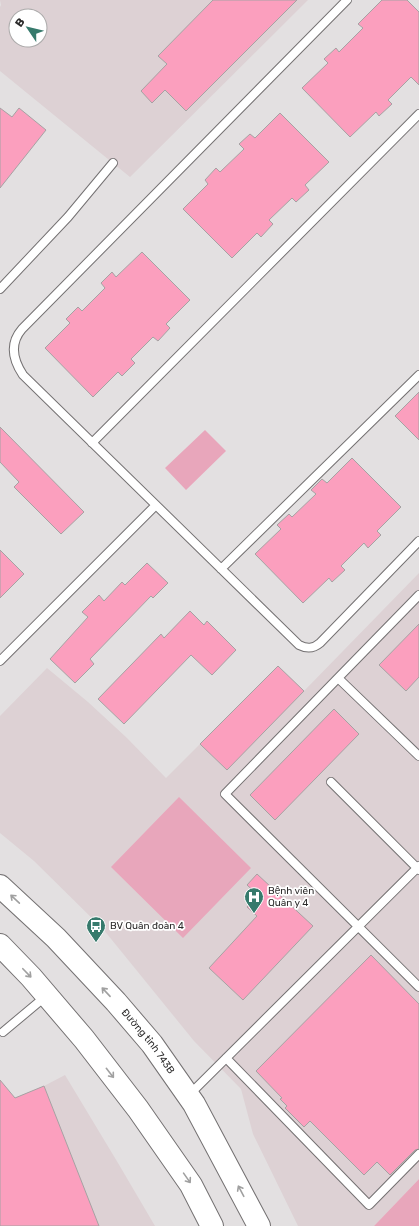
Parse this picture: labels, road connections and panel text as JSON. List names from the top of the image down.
{
  "streets": {
    "main road": ["Đường tỉnh 743B"]
  },
  "places": {
    "hospital": ["Bệnh viên Quân y 4"],
    "bus stop": ["BV Quân đoàn 4"]
  },
  "north": "top left"
}
